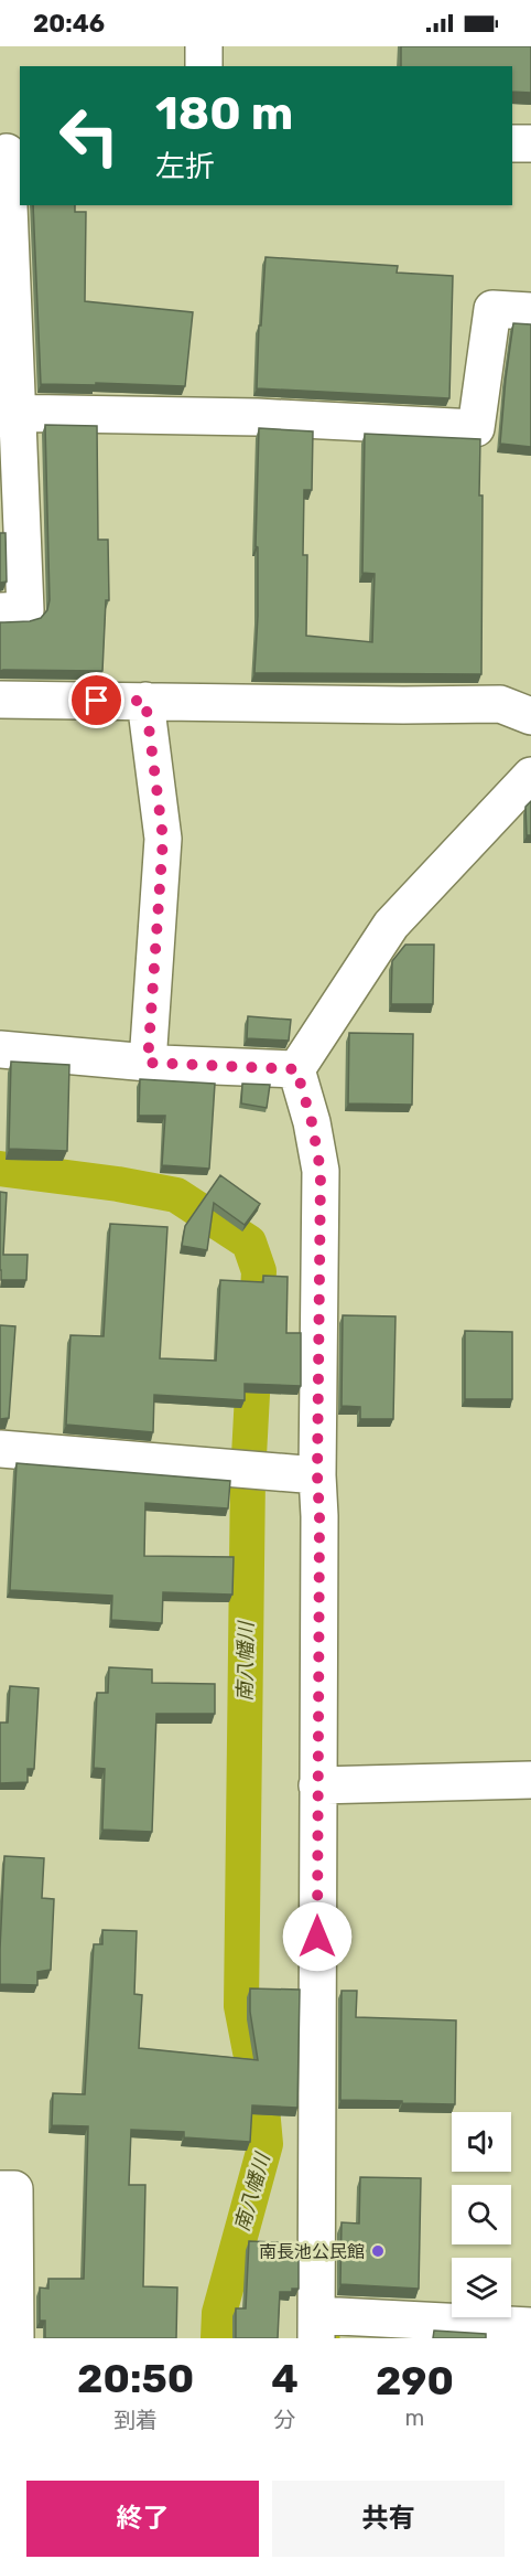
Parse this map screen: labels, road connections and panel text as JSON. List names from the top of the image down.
{
  "water": ["南八幡川"],
  "places": ["南長池公民館"],
  "page": {
    "status": "20:46",
    "turn": ["180 m", "左折"],
    "eta": [
      "20:50",
      "到着",
      "4",
      "分",
      "290",
      "m"
    ],
    "buttons": ["終了", "共有"]
  }
}
